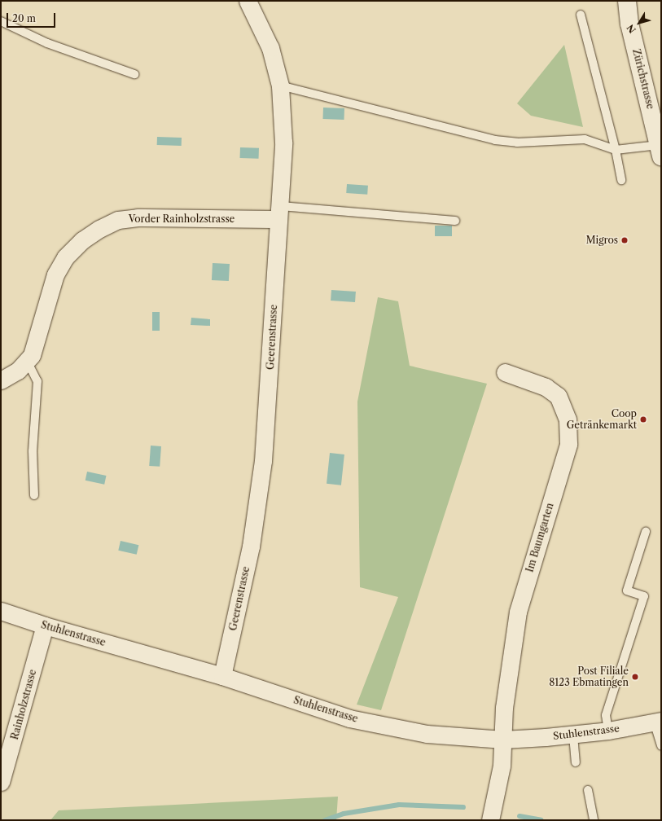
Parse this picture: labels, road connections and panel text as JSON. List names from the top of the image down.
{
  "streets": {
    "main road": ["Zürichstrasse"],
    "street": [
      "Vorder Rainholzstrasse",
      "Geerenstrasse",
      "Im Baumgarten",
      "Stuhlenstrasse",
      "Rainholzstrasse"
    ]
  },
  "crossings": [
    ["Vorder Rainholzstrasse", "Geerenstrasse"],
    ["Geerenstrasse", "Stuhlenstrasse"],
    ["Im Baumgarten", "Stuhlenstrasse"],
    ["Stuhlenstrasse", "Rainholzstrasse"]
  ],
  "places": ["Migros", "Coop Getränkemarkt", "Post Filiale 8123 Ebmatingen"],
  "scale_bar": "20 m",
  "north": "bottom left"
}
